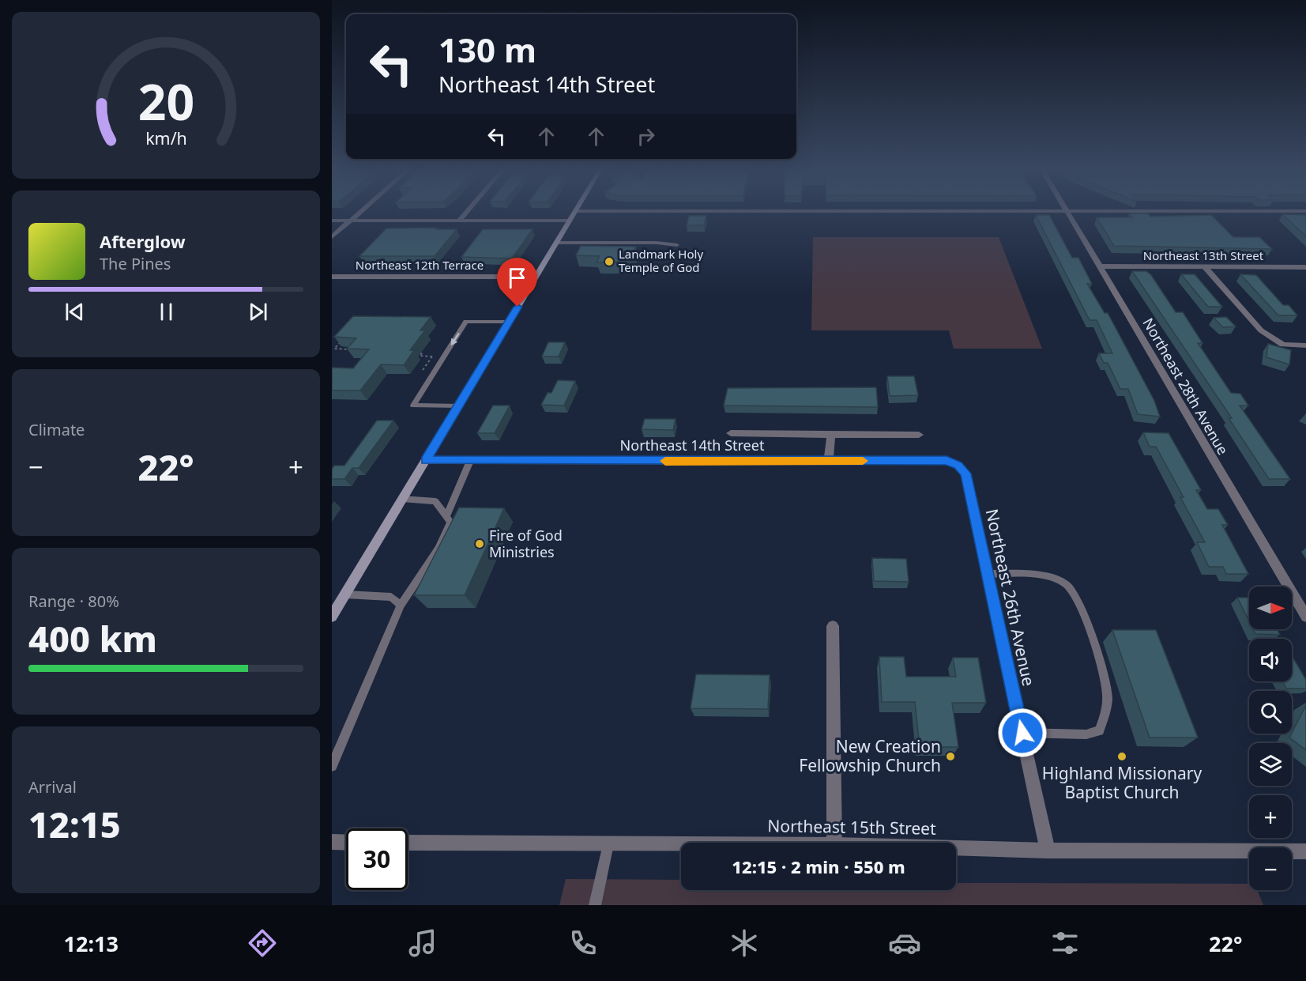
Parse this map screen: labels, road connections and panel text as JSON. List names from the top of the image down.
{
  "streets": {
    "street": [
      "Northeast 13th Street",
      "Northeast 12th Terrace",
      "Northeast 28th Avenue",
      "Northeast 14th Street",
      "Northeast 26th Avenue",
      "Northeast 15th Street"
    ]
  },
  "crossings": [
    ["Northeast 13th Street", "Northeast 28th Avenue"],
    ["Northeast 14th Street", "Northeast 26th Avenue"],
    ["Northeast 26th Avenue", "Northeast 15th Street"]
  ],
  "places": [
    "Landmark Holy Temple of God",
    "Fire of God Ministries",
    "New Creation Fellowship Church",
    "Highland Missionary Baptist Church"
  ],
  "north": "right",
  "page": {
    "turn": ["130 m", "Northeast 14th Street"],
    "song": ["Afterglow", "The Pines"],
    "tile": [
      "Climate",
      ["Range · 80%", "400 km"],
      ["Arrival", "12:15"]
    ],
    "heat": ["−", "22°", "+"],
    "map_buttons": ["+", "−"],
    "limit": "30",
    "trip": "12:15 · 2 min · 550 m",
    "tabs": ["12:13", "22°"],
    "gauge": ["20", "km/h"]
  }
}
